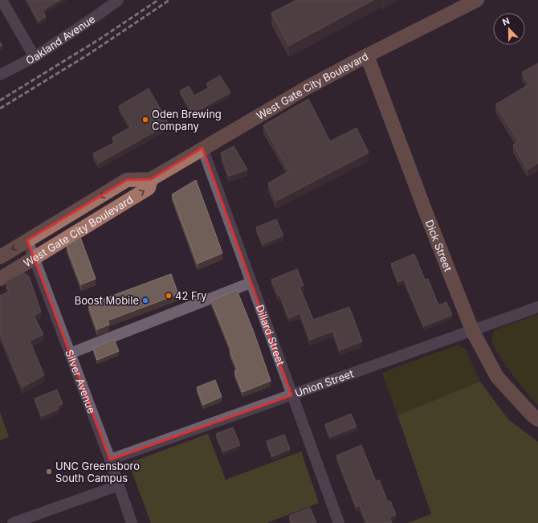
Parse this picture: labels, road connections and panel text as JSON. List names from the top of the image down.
{
  "streets": {
    "main road": ["West Gate City Boulevard", "Dick Street"],
    "street": [
      "Oakland Avenue",
      "Dillard Street",
      "Silver Avenue",
      "Union Street"
    ]
  },
  "crossings": [
    ["West Gate City Boulevard", "Dick Street"],
    ["West Gate City Boulevard", "Dillard Street"],
    ["West Gate City Boulevard", "Silver Avenue"],
    ["Dick Street", "Union Street"],
    ["Dillard Street", "Union Street"],
    ["Silver Avenue", "Union Street"]
  ],
  "places": [
    "Oden Brewing Company",
    "42 Fry",
    "Boost Mobile",
    "UNC Greensboro South Campus"
  ],
  "north": "top"
}
